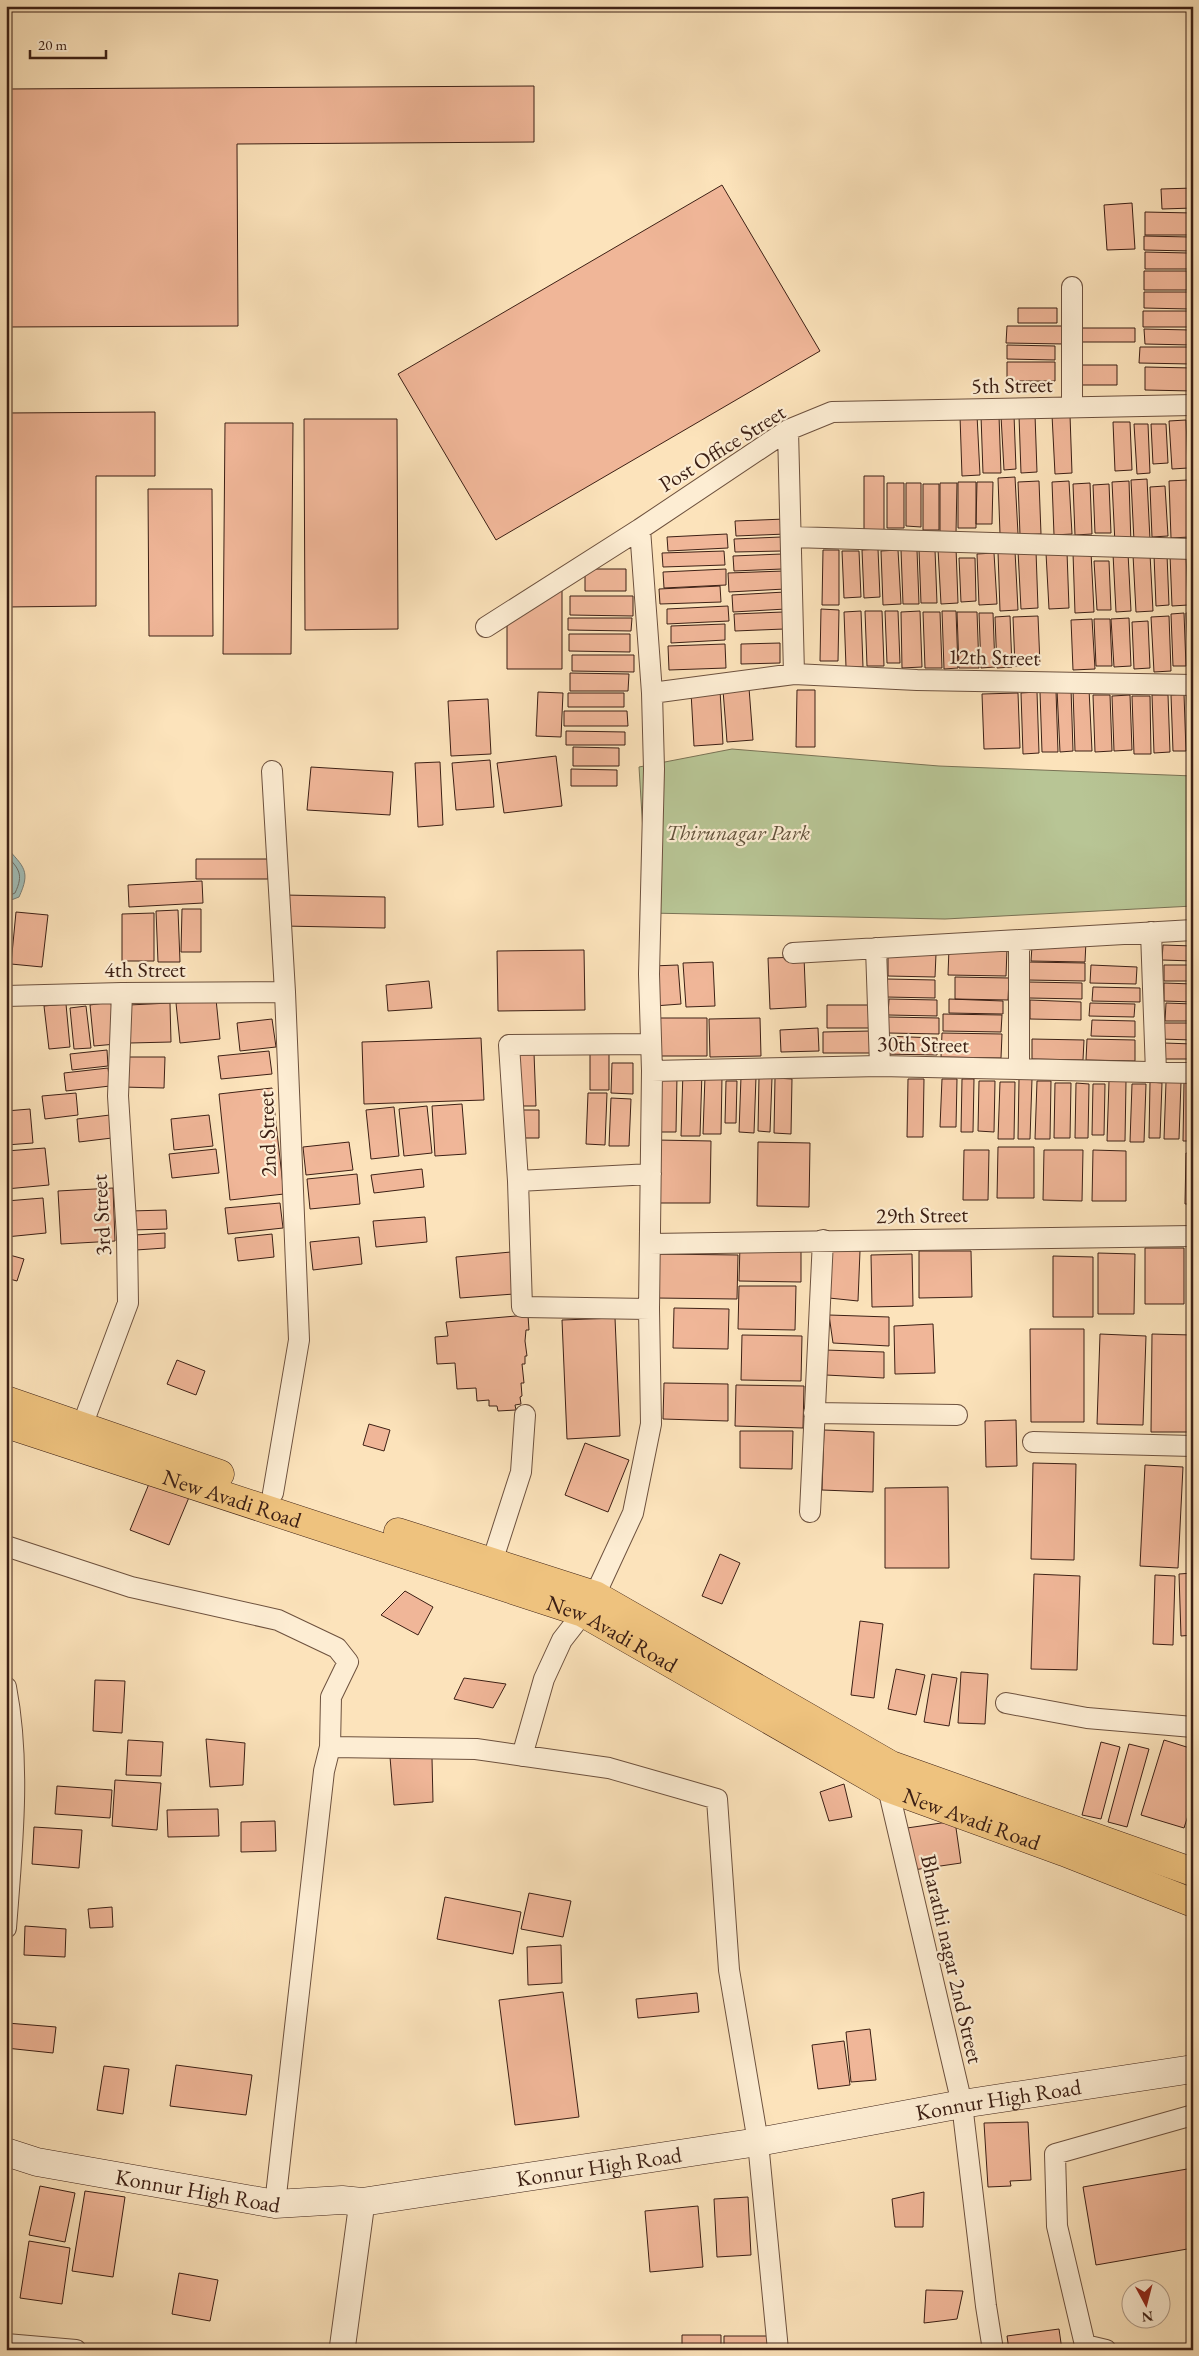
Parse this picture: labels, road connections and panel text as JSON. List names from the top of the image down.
{
  "streets": {
    "main road": ["New Avadi Road", "Konnur High Road"],
    "street": [
      "5th Street",
      "Post Office Street",
      "12th Street",
      "4th Street",
      "30th Street",
      "2nd Street",
      "3rd Street",
      "29th Street",
      "Bharathi nagar 2nd Street"
    ]
  },
  "crossings": [
    ["5th Street", "Post Office Street"],
    ["4th Street", "2nd Street"],
    ["4th Street", "3rd Street"],
    ["2nd Street", "New Avadi Road"],
    ["3rd Street", "New Avadi Road"],
    ["New Avadi Road", "Bharathi nagar 2nd Street"],
    ["Bharathi nagar 2nd Street", "Konnur High Road"]
  ],
  "parks": ["Thirunagar Park"],
  "scale_bar": "20 m",
  "north": "bottom"
}
